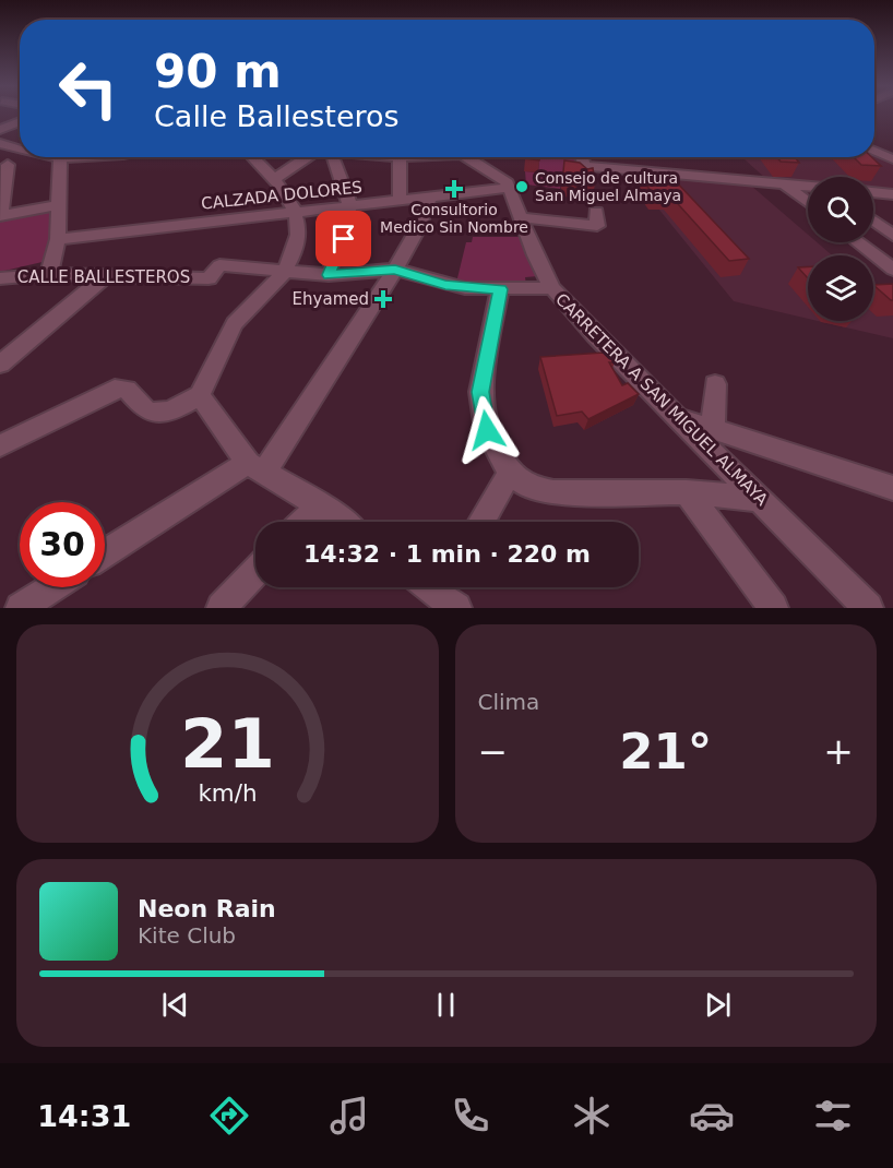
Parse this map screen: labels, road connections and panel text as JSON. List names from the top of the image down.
{
  "streets": {
    "street": ["CALZADA DOLORES", "CALLE BALLESTEROS", "CARRETERA A SAN MIGUEL ALMAYA"]
  },
  "crossings": [
    ["CALZADA DOLORES", "CARRETERA A SAN MIGUEL ALMAYA"],
    ["CALLE BALLESTEROS", "CARRETERA A SAN MIGUEL ALMAYA"]
  ],
  "places": {
    "other": ["Consejo de cultura San Miguel Almaya"],
    "health": ["Consultorio Medico Sin Nombre", "Ehyamed"]
  },
  "page": {
    "turn": ["90 m", "Calle Ballesteros"],
    "limit": "30",
    "trip": "14:32 · 1 min · 220 m",
    "tile": "Clima",
    "heat": ["−", "21°", "+"],
    "song": ["Neon Rain", "Kite Club"],
    "tabs": "14:31",
    "gauge": ["21", "km/h"]
  }
}
